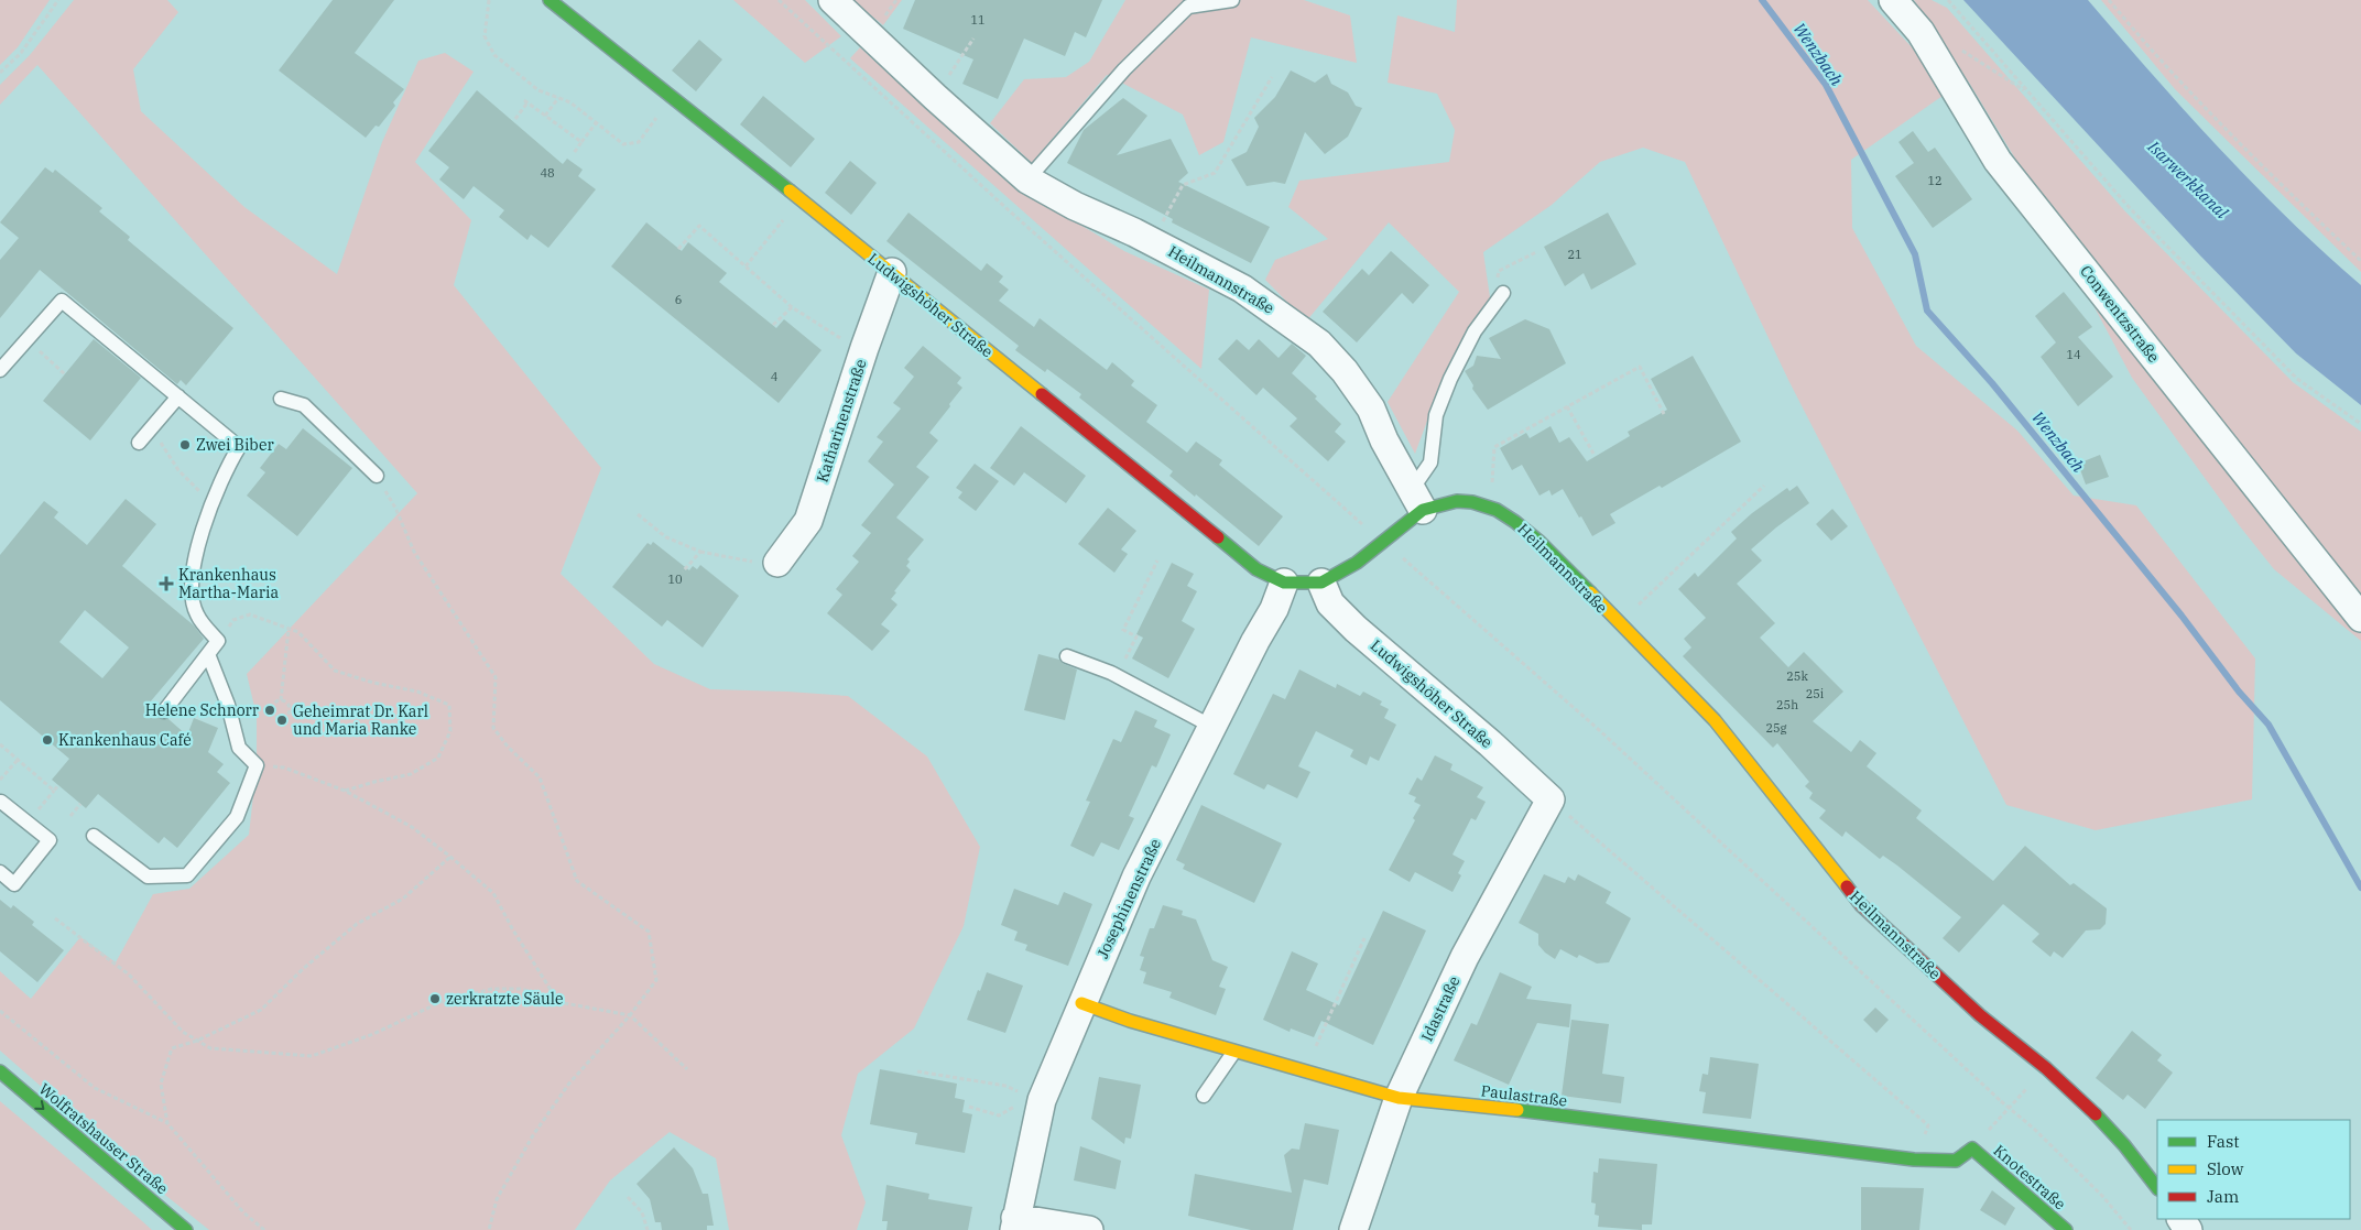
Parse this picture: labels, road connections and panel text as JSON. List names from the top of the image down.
{
  "streets": {
    "street": [
      "Heilmannstraße",
      "Ludwigshöher Straße",
      "Conwentzstraße",
      "Katharinenstraße",
      "Josephinenstraße",
      "Idastraße",
      "Paulastraße",
      "Wolfratshauser Straße",
      "Knotestraße"
    ]
  },
  "crossings": [
    ["Heilmannstraße", "Ludwigshöher Straße"],
    ["Ludwigshöher Straße", "Katharinenstraße"],
    ["Ludwigshöher Straße", "Josephinenstraße"],
    ["Ludwigshöher Straße", "Idastraße"],
    ["Josephinenstraße", "Paulastraße"],
    ["Idastraße", "Paulastraße"],
    ["Paulastraße", "Knotestraße"]
  ],
  "one_way": ["Wolfratshauser Straße"],
  "water": ["Wenzbach", "Isarwerkkanal"],
  "places": {
    "other": [
      "Zwei Biber",
      "Helene Schnorr",
      "Geheimrat Dr. Karl und Maria Ranke",
      "Krankenhaus Café",
      "zerkratzte Säule"
    ],
    "health": ["Krankenhaus Martha-Maria"]
  },
  "house_numbers": [
    "11",
    "48",
    "12",
    "21",
    "6",
    "14",
    "4",
    "10",
    "25k",
    "25i",
    "25h",
    "25g"
  ],
  "legend": ["Fast", "Slow", "Jam"]
}
